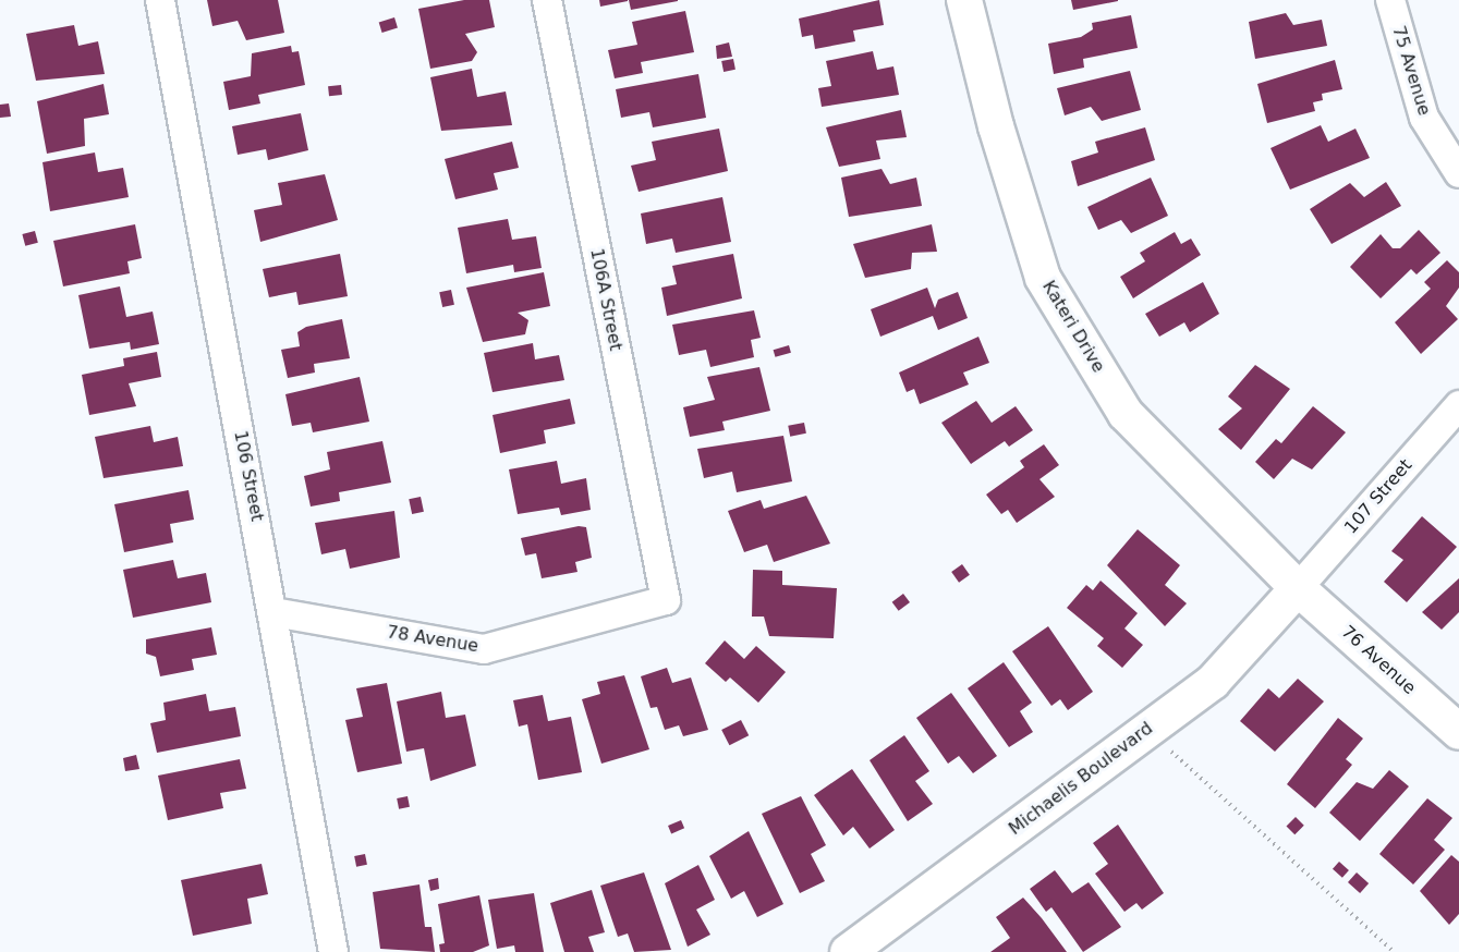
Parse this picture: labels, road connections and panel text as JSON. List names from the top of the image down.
{
  "streets": {
    "street": [
      "75 Avenue",
      "106A Street",
      "Kateri Drive",
      "106 Street",
      "107 Street",
      "78 Avenue",
      "76 Avenue",
      "Michaelis Boulevard"
    ]
  },
  "crossings": [
    ["106A Street", "78 Avenue"],
    ["Kateri Drive", "107 Street"],
    ["Kateri Drive", "76 Avenue"],
    ["Kateri Drive", "Michaelis Boulevard"],
    ["106 Street", "78 Avenue"],
    ["107 Street", "76 Avenue"],
    ["107 Street", "Michaelis Boulevard"],
    ["76 Avenue", "Michaelis Boulevard"]
  ]
}
